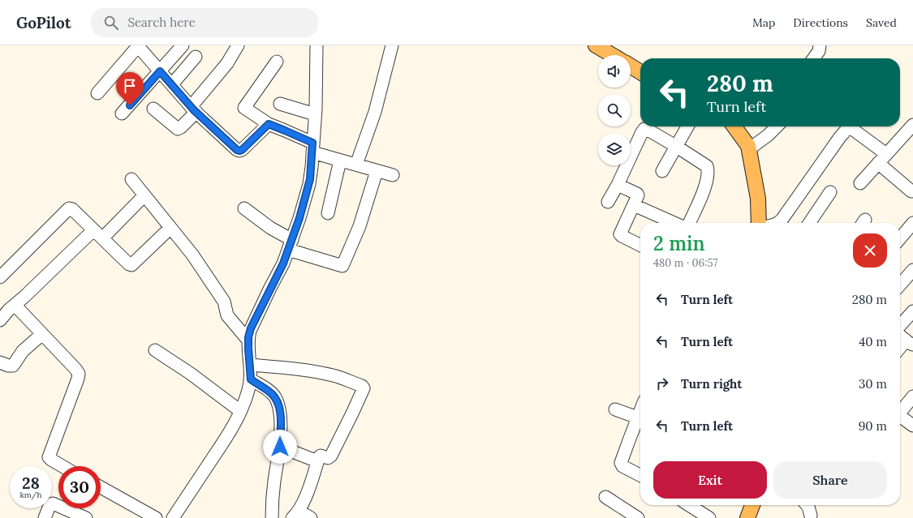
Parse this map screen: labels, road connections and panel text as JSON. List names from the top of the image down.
{
  "page": {
    "header": "GoPilot",
    "search": "Search here",
    "nav": ["Map", "Directions", "Saved"],
    "turn": ["280 m", "Turn left"],
    "heading": ["2 min", "480 m · 06:57"],
    "list": [
      {
        "name": "Turn left",
        "value": "280 m"
      },
      {
        "name": "Turn left",
        "value": "40 m"
      },
      {
        "name": "Turn right",
        "value": "30 m"
      },
      {
        "name": "Turn left",
        "value": "90 m"
      }
    ],
    "buttons": ["Exit", "Share"],
    "speed": "28 km/h",
    "limit": "30"
  }
}
